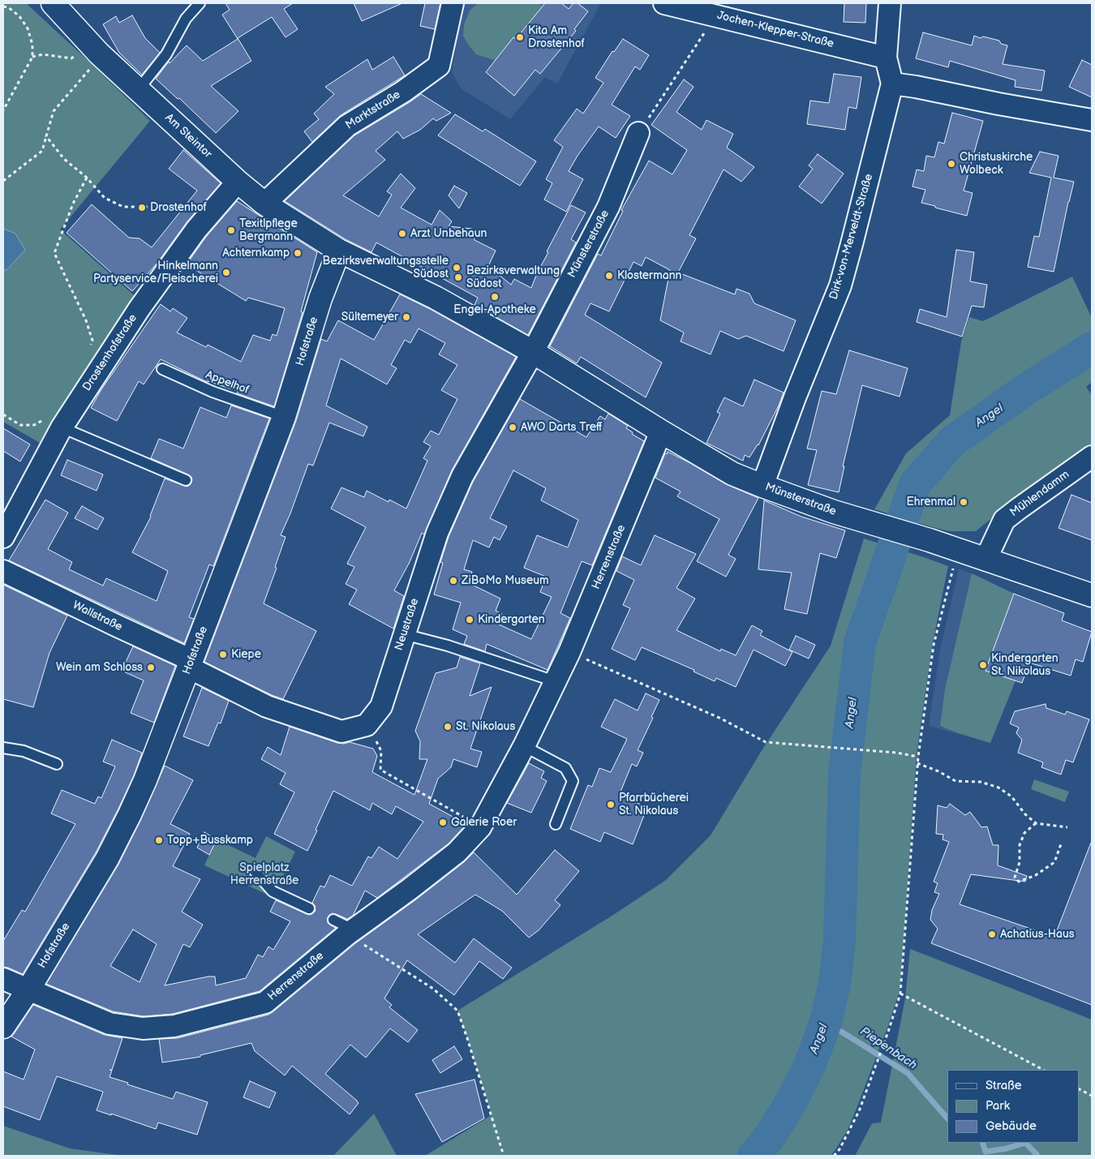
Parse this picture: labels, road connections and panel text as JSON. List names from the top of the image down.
{
  "streets": {
    "street": [
      "Jochen-Klepper-Straße",
      "Marktstraße",
      "Am Steintor",
      "Dirk-von-Merveldt-Straße",
      "Münsterstraße",
      "Hofstraße",
      "Drostenhofstraße",
      "Mühlendamm",
      "Herrenstraße",
      "Wallstraße",
      "Neustraße"
    ],
    "lane": ["Appelhof"]
  },
  "crossings": [
    ["Jochen-Klepper-Straße", "Dirk-von-Merveldt-Straße"],
    ["Marktstraße", "Am Steintor"],
    ["Am Steintor", "Münsterstraße"],
    ["Am Steintor", "Hofstraße"],
    ["Am Steintor", "Drostenhofstraße"],
    ["Dirk-von-Merveldt-Straße", "Münsterstraße"],
    ["Münsterstraße", "Hofstraße"],
    ["Münsterstraße", "Mühlendamm"],
    ["Münsterstraße", "Herrenstraße"],
    ["Münsterstraße", "Neustraße"],
    ["Hofstraße", "Appelhof"],
    ["Hofstraße", "Herrenstraße"],
    ["Hofstraße", "Wallstraße"]
  ],
  "water": ["Angel", "Piepenbach"],
  "parks": ["Spielplatz Herrenstraße"],
  "places": [
    "Kita Am Drostenhof",
    "Christuskirche Wolbeck",
    "Drostenhof",
    "Texitlpflege Bergmann",
    "Arzt Unbehaun",
    "Achternkamp",
    "Bezirksverwaltungsstelle Südost",
    "Hinkelmann Partyservice/Fleischerei",
    "Klostermann",
    "Bezirksverwaltung Südost",
    "Engel-Apotheke",
    "Sültemeyer",
    "AWO Darts Treff",
    "Ehrenmal",
    "ZiBoMo Museum",
    "Kindergarten",
    "Kiepe",
    "Kindergarten St. Nikolaus",
    "Wein am Schloss",
    "St. Nikolaus",
    "Pfarrbücherei St. Nikolaus",
    "Galerie Roer",
    "Topp+Busskamp",
    "Achatius-Haus"
  ],
  "legend": ["Straße", "Park", "Gebäude"]
}
